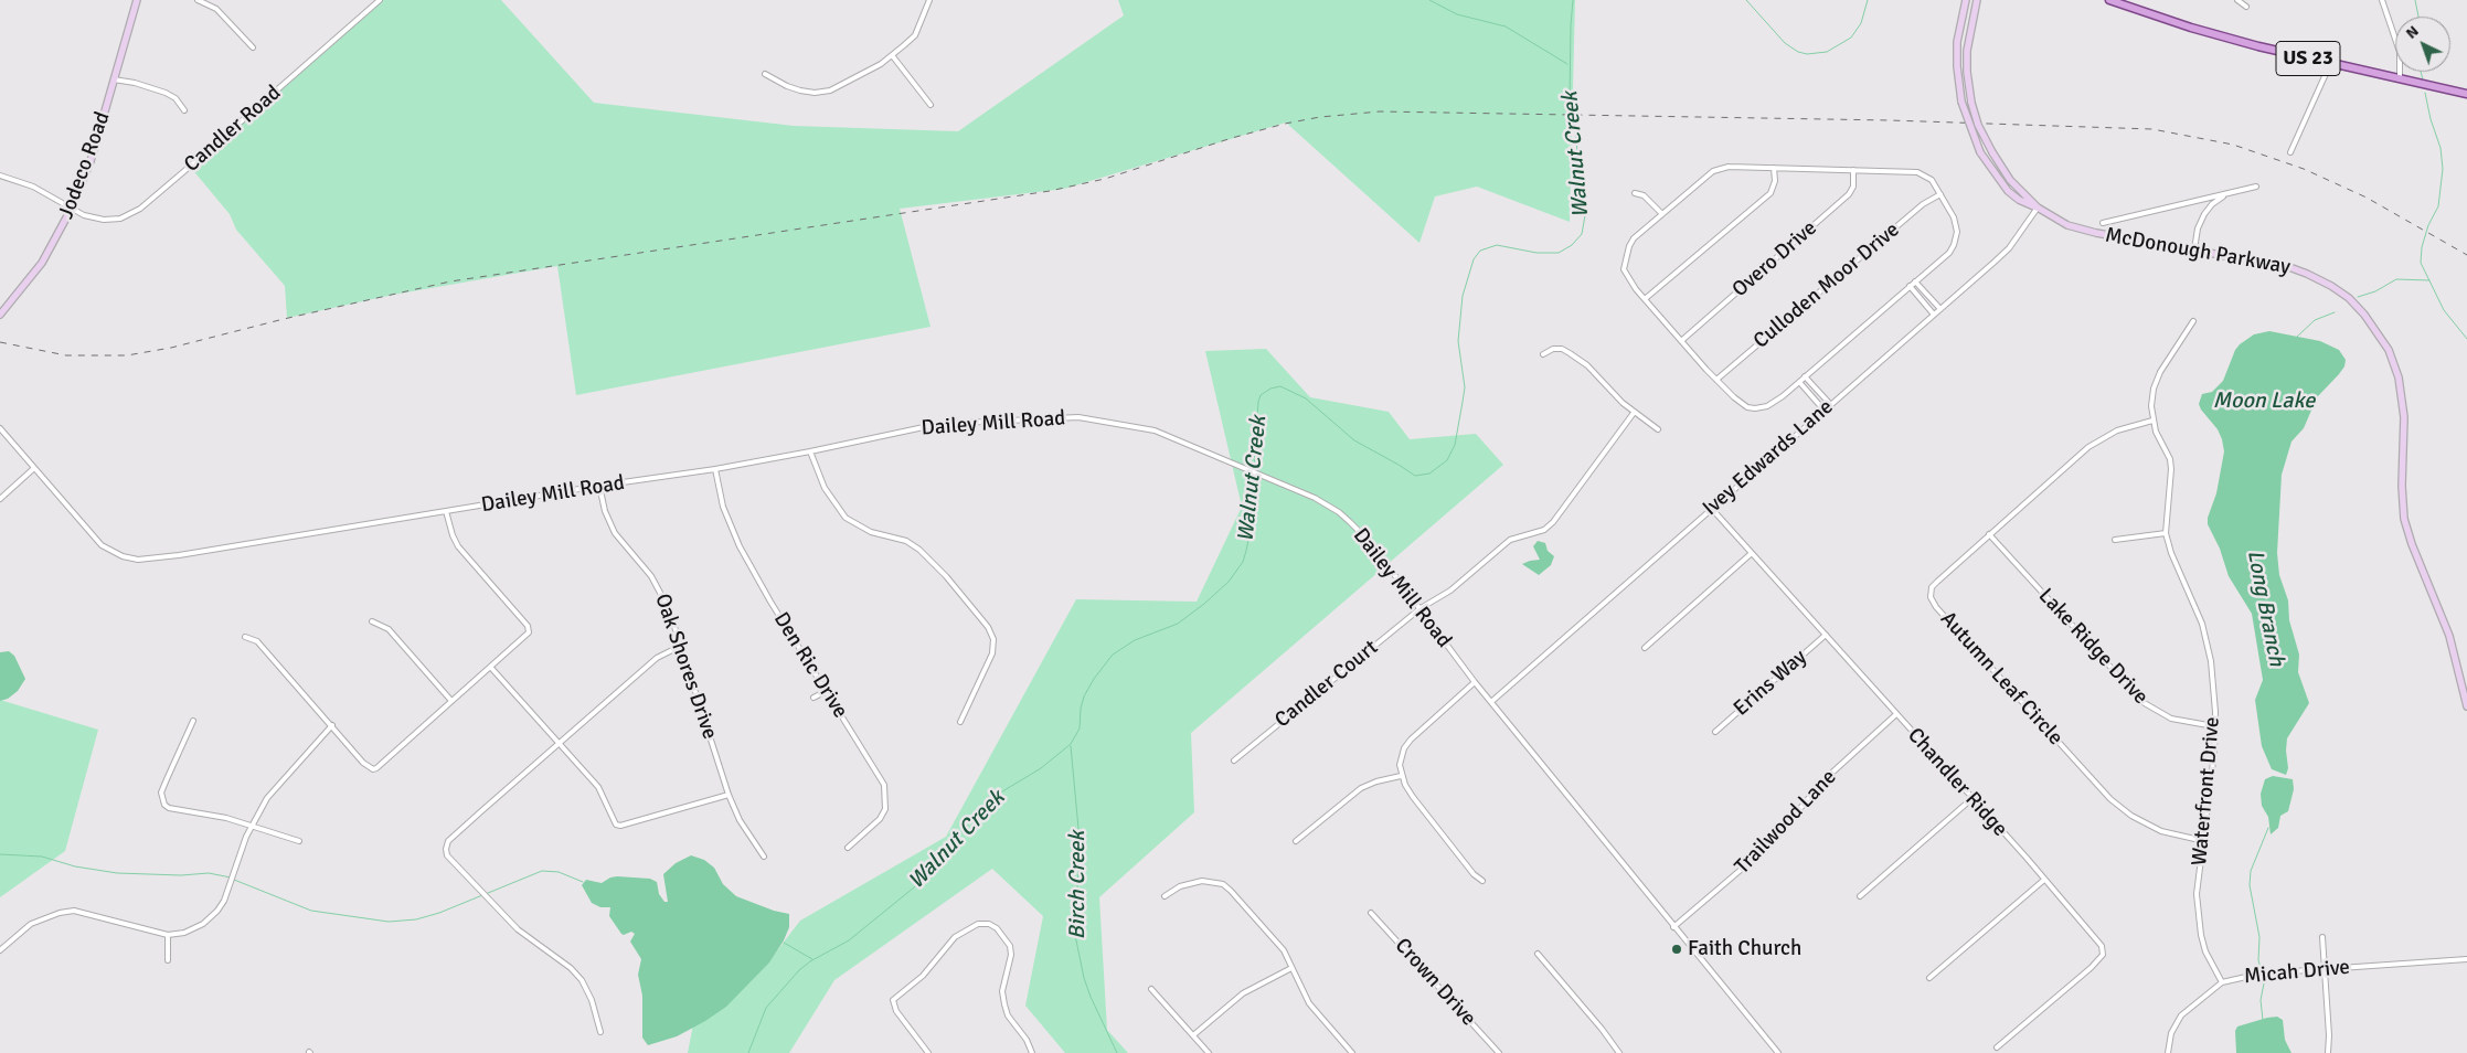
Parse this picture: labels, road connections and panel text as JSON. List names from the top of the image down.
{
  "streets": {
    "main road": ["US 23"],
    "street": [
      "Candler Road",
      "Jodeco Road",
      "McDonough Parkway",
      "Overo Drive",
      "Culloden Moor Drive",
      "Dailey Mill Road",
      "Ivey Edwards Lane",
      "Lake Ridge Drive",
      "Den Ric Drive",
      "Oak Shores Drive",
      "Autumn Leaf Circle",
      "Erins Way",
      "Candler Court",
      "Chandler Ridge",
      "Waterfront Drive",
      "Trailwood Lane",
      "Micah Drive",
      "Crown Drive"
    ]
  },
  "crossings": [
    ["Candler Road", "Jodeco Road"],
    ["McDonough Parkway", "Ivey Edwards Lane"],
    ["Dailey Mill Road", "Ivey Edwards Lane"],
    ["Dailey Mill Road", "Den Ric Drive"],
    ["Dailey Mill Road", "Oak Shores Drive"],
    ["Dailey Mill Road", "Candler Court"],
    ["Dailey Mill Road", "Trailwood Lane"],
    ["Ivey Edwards Lane", "Chandler Ridge"],
    ["Lake Ridge Drive", "Autumn Leaf Circle"],
    ["Lake Ridge Drive", "Waterfront Drive"],
    ["Autumn Leaf Circle", "Waterfront Drive"],
    ["Erins Way", "Chandler Ridge"],
    ["Chandler Ridge", "Trailwood Lane"],
    ["Waterfront Drive", "Micah Drive"]
  ],
  "water": [
    "Walnut Creek",
    "Moon Lake",
    "Long Branch",
    "Birch Creek"
  ],
  "places": ["Faith Church"],
  "north": "top left"
}
